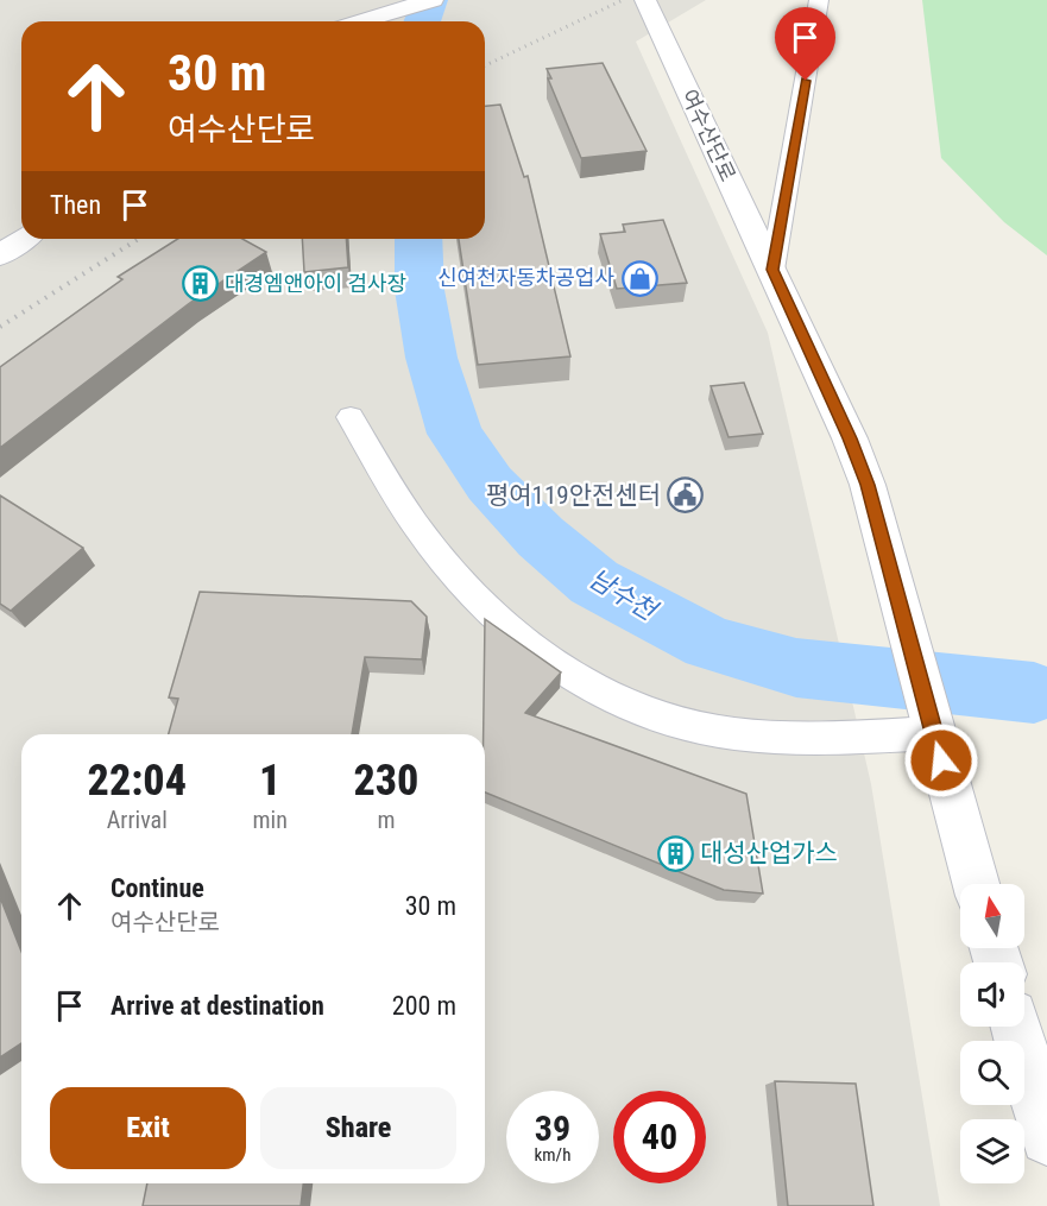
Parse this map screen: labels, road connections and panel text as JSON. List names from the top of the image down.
{
  "streets": {
    "street": ["여수산단로"]
  },
  "water": ["남수천"],
  "places": {
    "shop": ["신여천자동차공업사"],
    "building": ["대경엠앤아이 검사장", "대성산업가스"],
    "public building": ["평여119안전센터"]
  },
  "north": "top",
  "page": {
    "turn": ["30 m", "여수산단로"],
    "then": "Then",
    "eta": [
      "22:04",
      "Arrival",
      "1",
      "min",
      "230",
      "m"
    ],
    "list": [
      {
        "name": "Continue",
        "note": "여수산단로",
        "value": "30 m"
      },
      {
        "name": "Arrive at destination",
        "value": "200 m"
      }
    ],
    "buttons": ["Exit", "Share"],
    "speed": "39 km/h",
    "limit": "40"
  }
}
